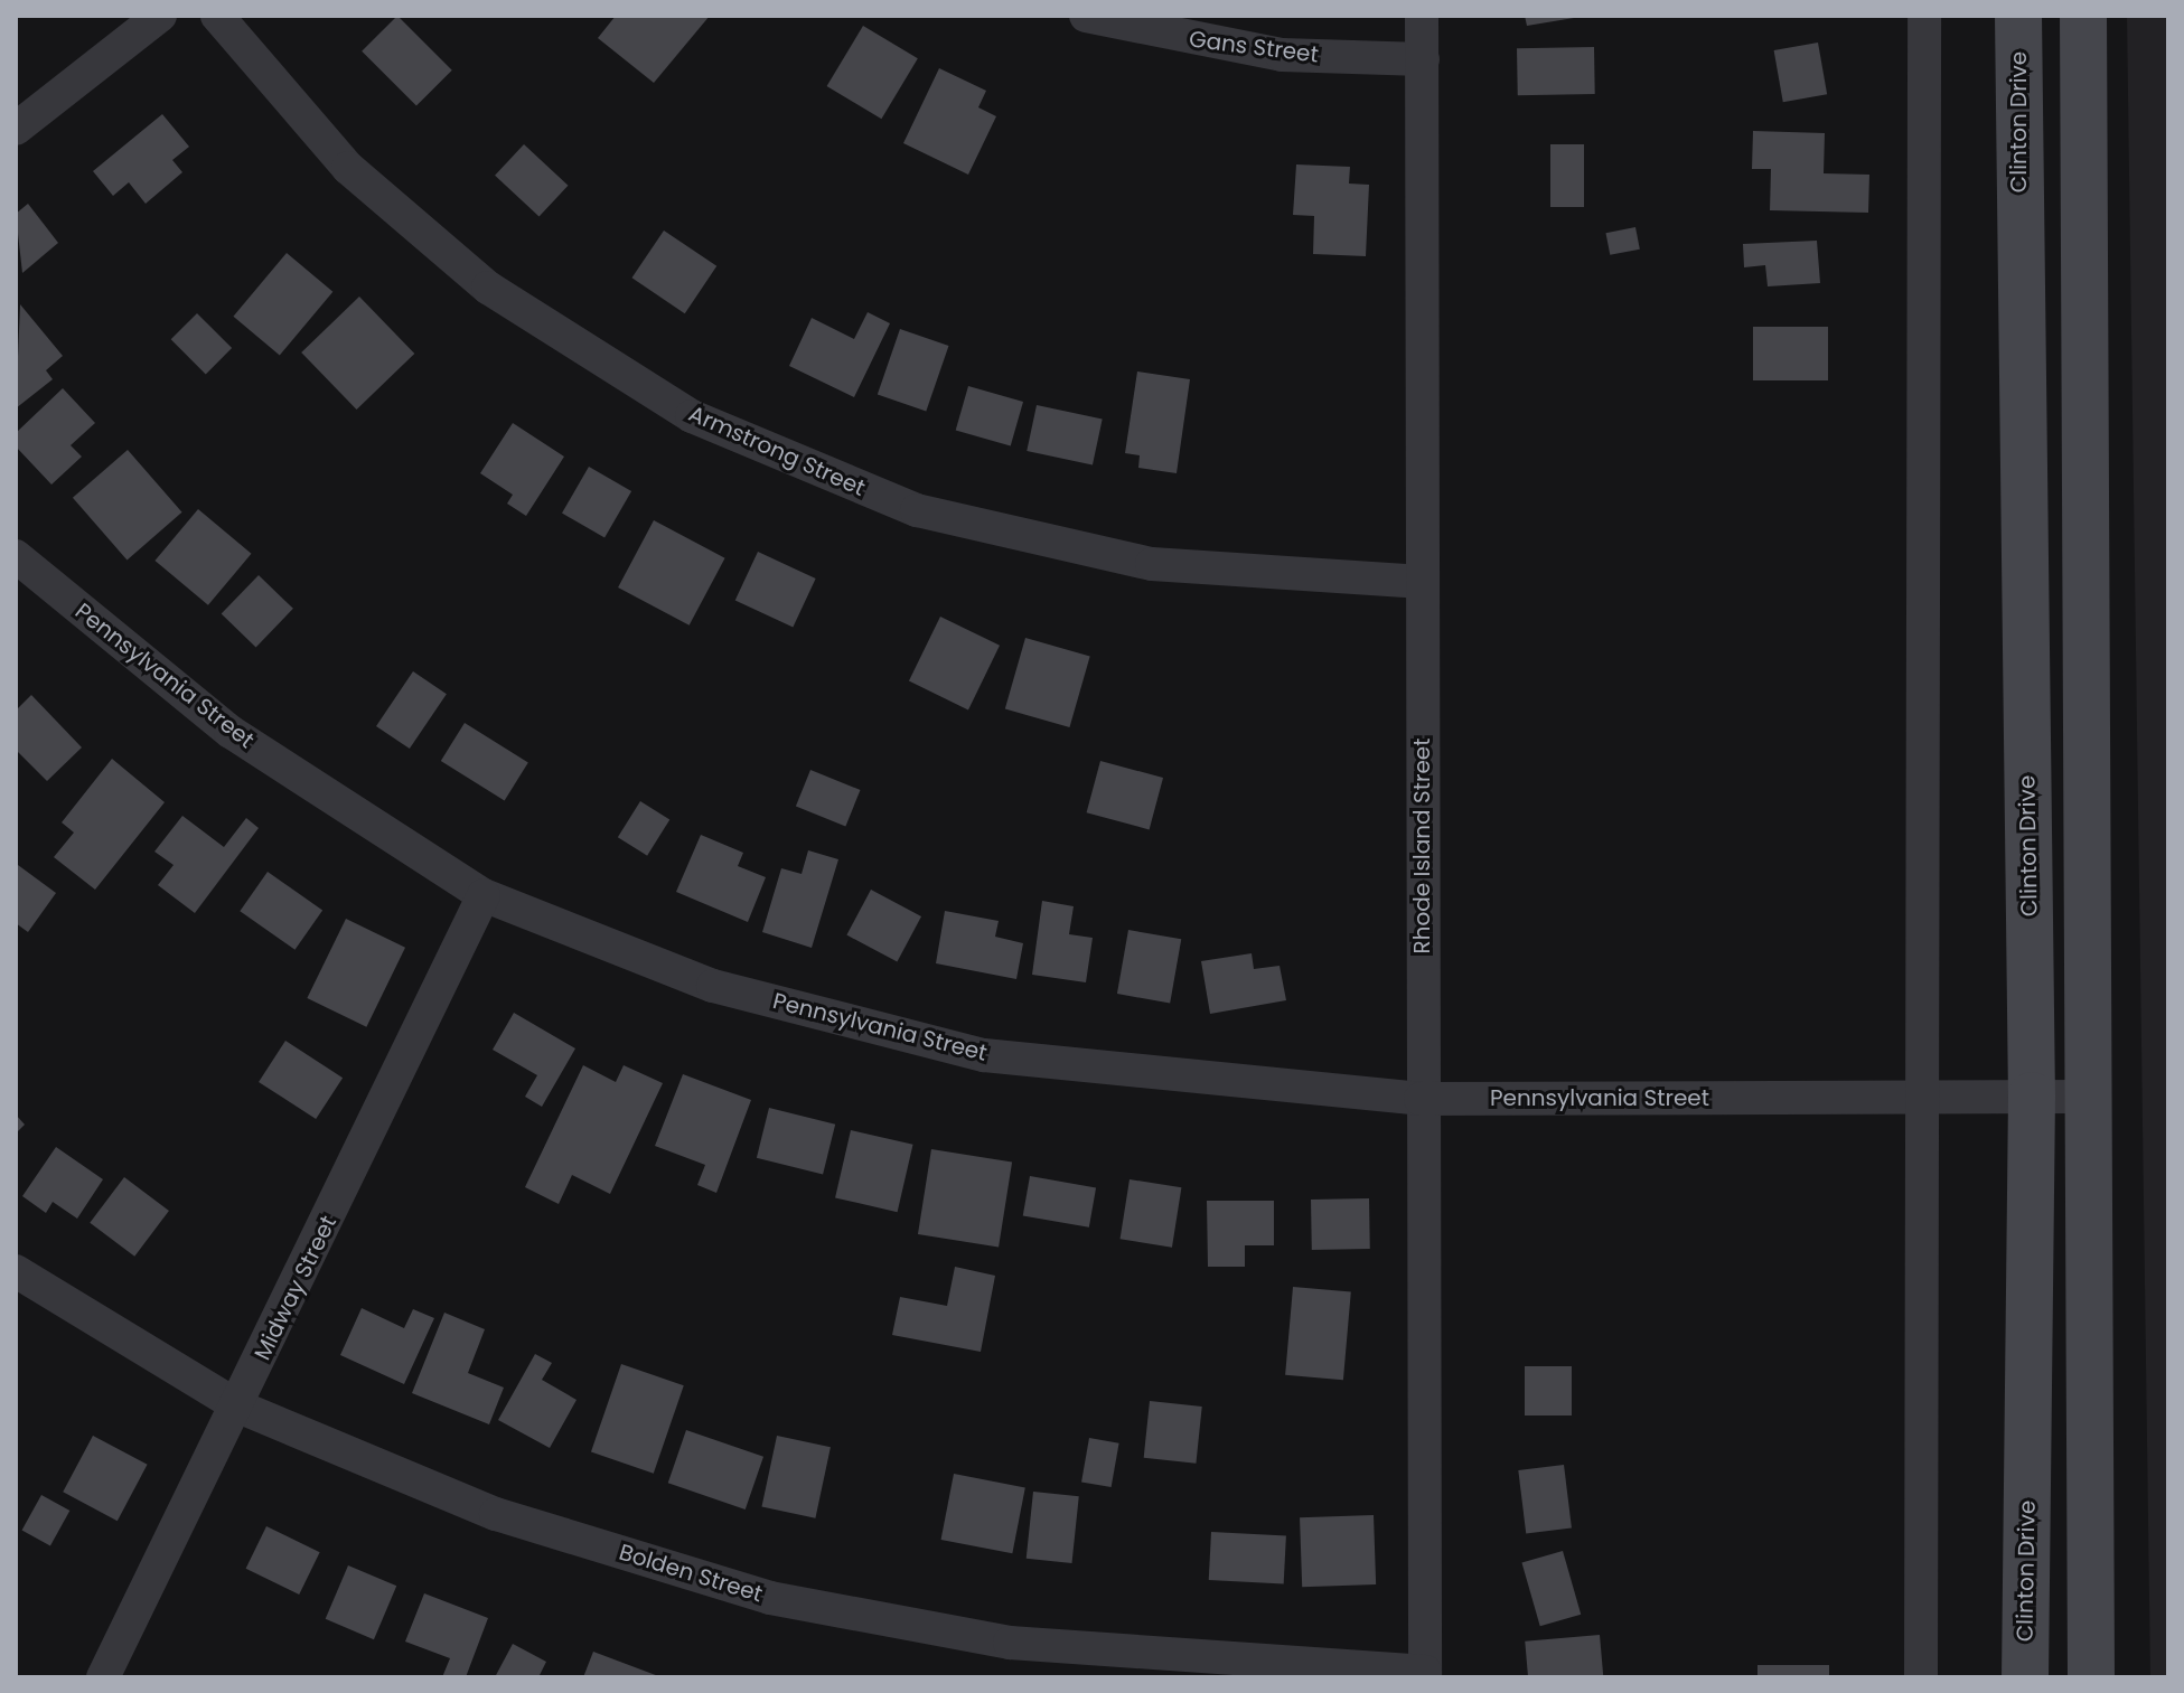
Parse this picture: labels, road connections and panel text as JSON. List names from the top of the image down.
{
  "streets": {
    "main road": ["Clinton Drive"],
    "street": [
      "Gans Street",
      "Armstrong Street",
      "Pennsylvania Street",
      "Rhode Island Street",
      "Midway Street",
      "Bolden Street"
    ]
  },
  "crossings": [
    ["Gans Street", "Rhode Island Street"],
    ["Clinton Drive", "Pennsylvania Street"],
    ["Armstrong Street", "Rhode Island Street"],
    ["Pennsylvania Street", "Rhode Island Street"],
    ["Pennsylvania Street", "Midway Street"],
    ["Rhode Island Street", "Bolden Street"],
    ["Midway Street", "Bolden Street"]
  ]
}
